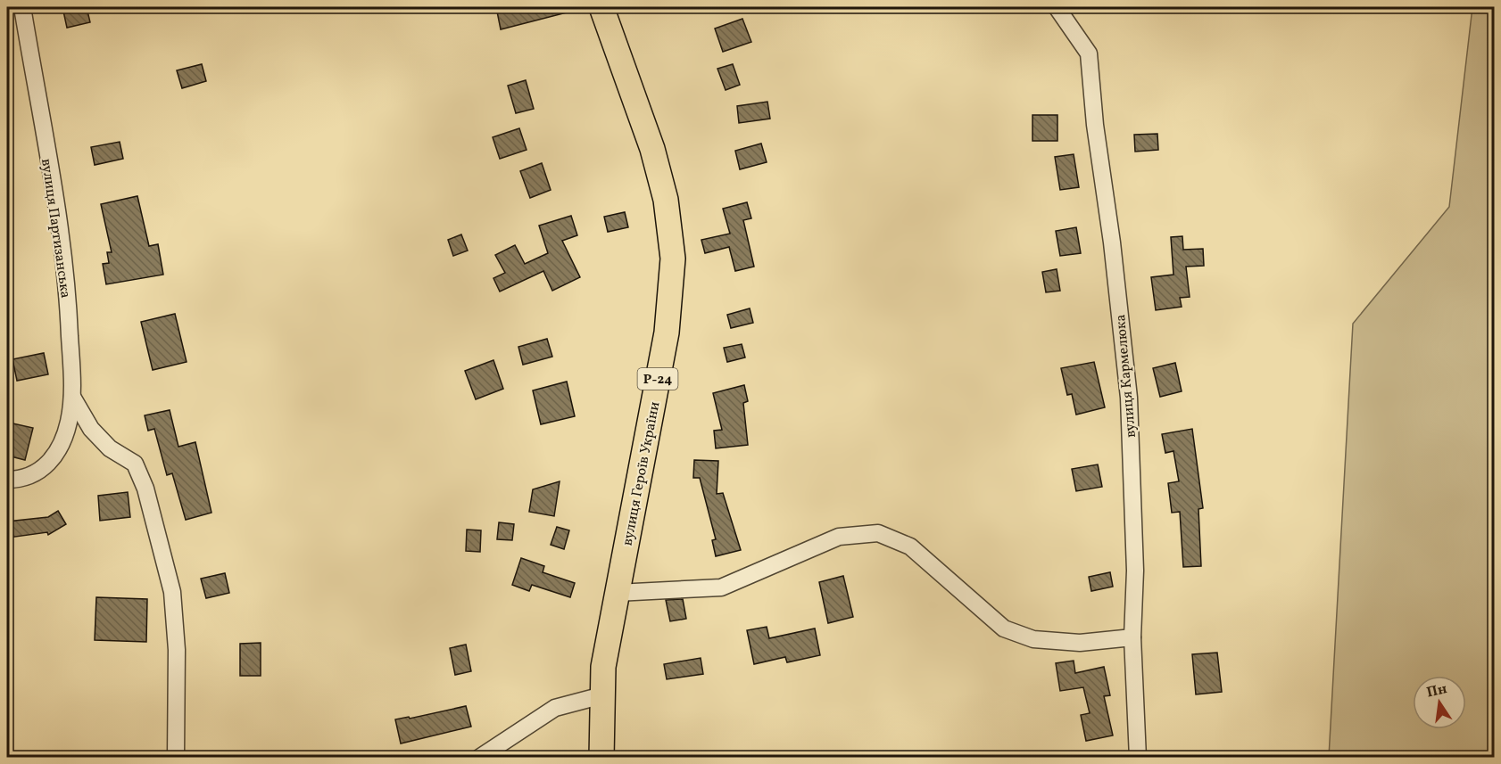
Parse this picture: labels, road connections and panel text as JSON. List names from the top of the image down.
{
  "streets": {
    "main road": ["Р-24", "вулиця Героїв України"],
    "street": ["вулиця Партизанська", "вулиця Кармелюка"]
  },
  "north": "top"
}
